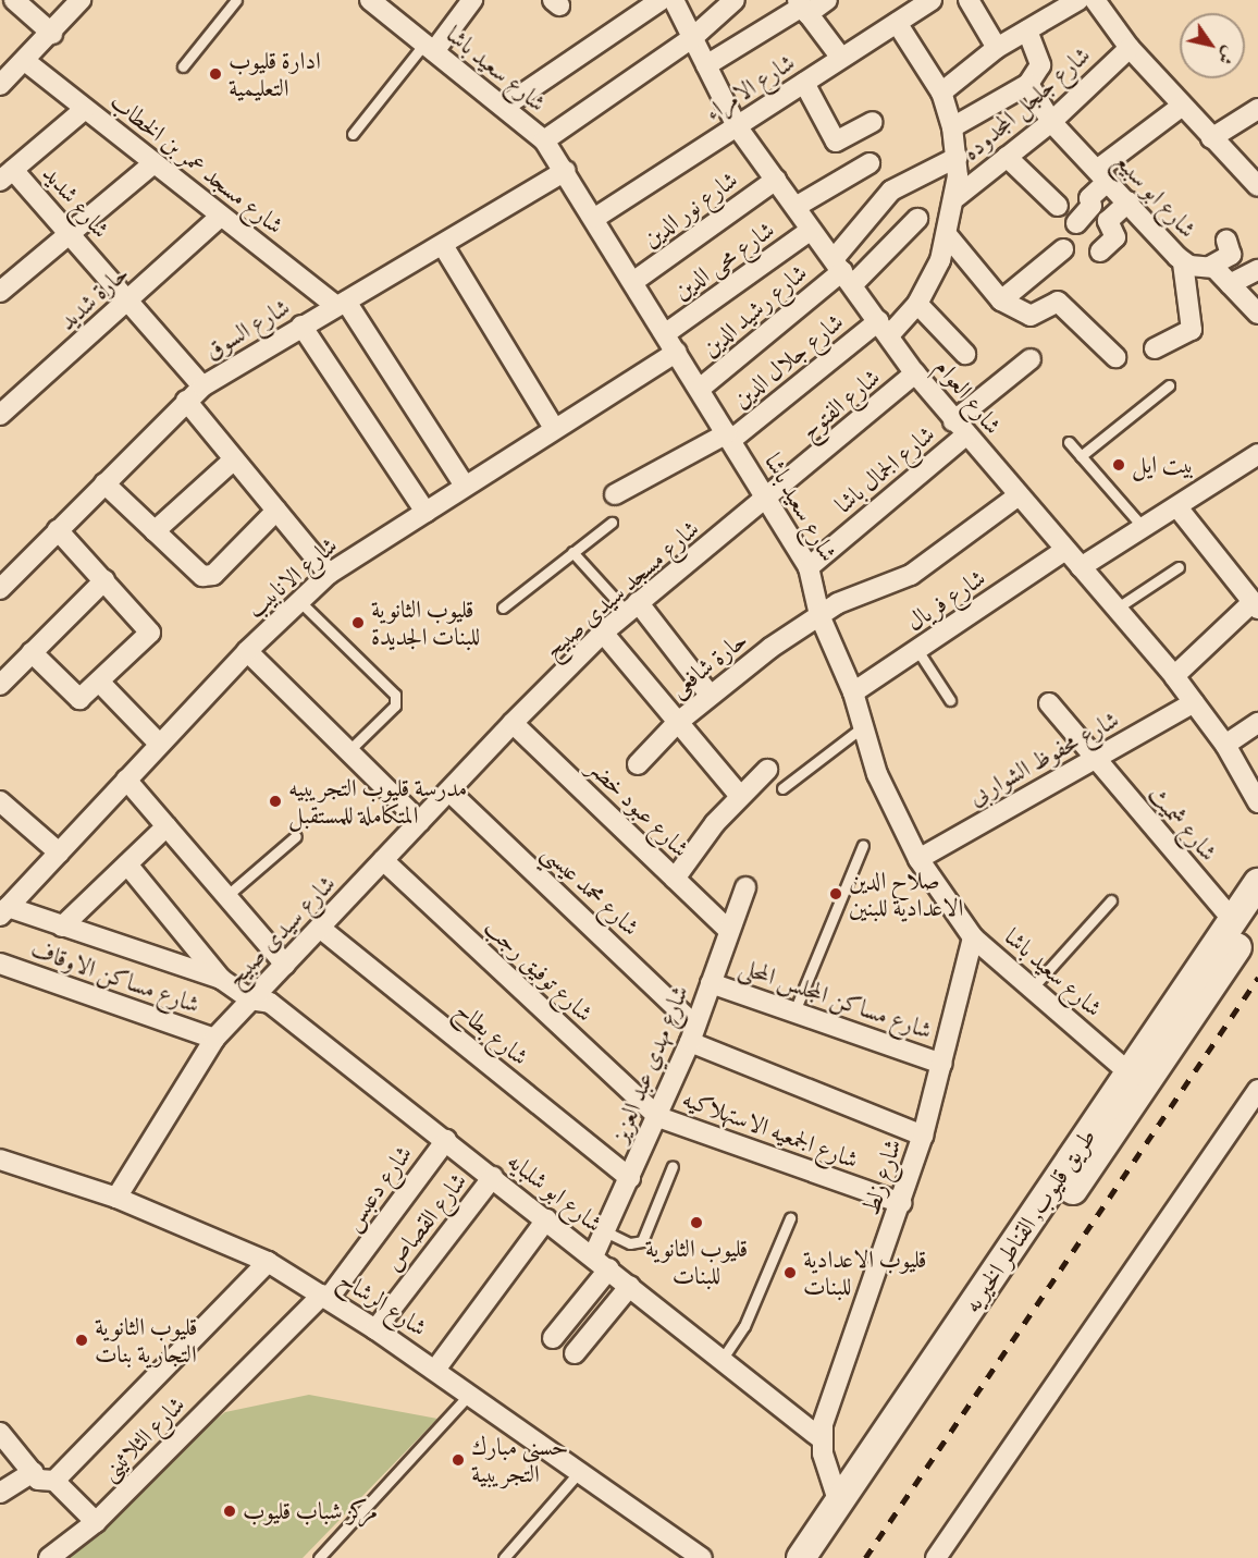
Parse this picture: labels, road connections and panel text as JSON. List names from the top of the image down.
{
  "streets": {
    "main road": ["طريق قليوب, القناطر الخيريه"],
    "street": [
      "شارع سعيد باشا",
      "شارع الامراء",
      "شارع جلجل المجدوده",
      "شارع مسجد عمر بن الخطاب",
      "شارع ابو سبيع",
      "شارع شديد",
      "شارع نور الدين",
      "شارع محى الدين",
      "حارة شديد",
      "شارع رشيد الدين",
      "شارع السوق",
      "شارع جلال الدين",
      "شارع العوام",
      "شارع الفتوح",
      "شارع الجمال باشا",
      "شارع الانابيب",
      "شارع مسجد سيدى صبيح",
      "شارع فريال",
      "حارة شافعى",
      "شارع محفوظ الشواربى",
      "شارع عبود خضر",
      "شارع شميث",
      "شارع محمد عيسي",
      "شارع سيدى صبيح",
      "شارع توفيق رجب",
      "شارع مساكن الاوقاف",
      "شارع مساكن المجلس المحلى",
      "شارع بطاح",
      "شارع مهدي عبد العزيز",
      "شارع الجمعيه الاستهلاكيه",
      "شارع زلط",
      "شارع دعبس",
      "شارع ابو شلبايه",
      "شارع القصاص",
      "شارع الرشاح",
      "شارع الثلاثينى"
    ]
  },
  "crossings": [
    ["شارع سعيد باشا", "شارع الامراء"],
    ["شارع سعيد باشا", "شارع نور الدين"],
    ["شارع سعيد باشا", "شارع محى الدين"],
    ["شارع سعيد باشا", "شارع رشيد الدين"],
    ["شارع سعيد باشا", "شارع السوق"],
    ["شارع سعيد باشا", "شارع جلال الدين"],
    ["شارع سعيد باشا", "شارع الفتوح"],
    ["شارع سعيد باشا", "شارع الجمال باشا"],
    ["شارع سعيد باشا", "شارع الانابيب"],
    ["شارع سعيد باشا", "شارع مسجد سيدى صبيح"],
    ["شارع سعيد باشا", "شارع فريال"],
    ["شارع سعيد باشا", "حارة شافعى"],
    ["شارع سعيد باشا", "شارع محفوظ الشواربى"],
    ["شارع سعيد باشا", "شارع زلط"],
    ["شارع سعيد باشا", "طريق قليوب, القناطر الخيريه"],
    ["شارع الامراء", "شارع جلال الدين"],
    ["شارع الامراء", "شارع العوام"],
    ["شارع جلجل المجدوده", "شارع ابو سبيع"],
    ["شارع جلجل المجدوده", "شارع جلال الدين"],
    ["شارع مسجد عمر بن الخطاب", "حارة شديد"],
    ["شارع مسجد عمر بن الخطاب", "شارع السوق"],
    ["شارع مسجد عمر بن الخطاب", "شارع الانابيب"],
    ["شارع شديد", "حارة شديد"],
    ["شارع شديد", "شارع السوق"],
    ["شارع نور الدين", "شارع العوام"],
    ["شارع محى الدين", "شارع العوام"],
    ["شارع رشيد الدين", "شارع العوام"],
    ["شارع جلال الدين", "شارع العوام"],
    ["شارع العوام", "شارع الفتوح"],
    ["شارع العوام", "شارع الجمال باشا"],
    ["شارع العوام", "شارع فريال"],
    ["شارع العوام", "حارة شافعى"],
    ["شارع العوام", "شارع محفوظ الشواربى"],
    ["شارع الفتوح", "شارع مسجد سيدى صبيح"],
    ["شارع مسجد سيدى صبيح", "شارع عبود خضر"],
    ["شارع مسجد سيدى صبيح", "شارع سيدى صبيح"],
    ["شارع محفوظ الشواربى", "شارع شميث"],
    ["شارع عبود خضر", "شارع سيدى صبيح"],
    ["شارع عبود خضر", "شارع مهدي عبد العزيز"],
    ["شارع شميث", "طريق قليوب, القناطر الخيريه"],
    ["شارع محمد عيسي", "شارع سيدى صبيح"],
    ["شارع محمد عيسي", "شارع مهدي عبد العزيز"],
    ["شارع سيدى صبيح", "شارع توفيق رجب"],
    ["شارع سيدى صبيح", "شارع مساكن الاوقاف"],
    ["شارع سيدى صبيح", "شارع بطاح"],
    ["شارع سيدى صبيح", "شارع ابو شلبايه"],
    ["شارع سيدى صبيح", "شارع الرشاح"],
    ["شارع توفيق رجب", "شارع مهدي عبد العزيز"],
    ["شارع توفيق رجب", "شارع الجمعيه الاستهلاكيه"],
    ["شارع مساكن المجلس المحلى", "شارع مهدي عبد العزيز"],
    ["شارع مساكن المجلس المحلى", "شارع زلط"],
    ["شارع بطاح", "شارع مهدي عبد العزيز"],
    ["شارع مهدي عبد العزيز", "شارع الجمعيه الاستهلاكيه"],
    ["شارع مهدي عبد العزيز", "شارع ابو شلبايه"],
    ["شارع الجمعيه الاستهلاكيه", "شارع زلط"],
    ["شارع زلط", "شارع ابو شلبايه"],
    ["شارع دعبس", "شارع ابو شلبايه"],
    ["شارع دعبس", "شارع الرشاح"],
    ["شارع دعبس", "شارع الثلاثينى"],
    ["شارع ابو شلبايه", "شارع القصاص"],
    ["شارع القصاص", "شارع الرشاح"],
    ["شارع الرشاح", "شارع الثلاثينى"]
  ],
  "places": [
    "ادارة قليوب التعليمية",
    "بيت ايل",
    "قليوب الثانوية للبنات الجديدة",
    "مدرسة قليوب التجريبيه المتكاملة للمستقبل",
    "صلاح الدين الاعدادية للبنين",
    "قليوب الثانوية للبنات",
    "قليوب الاعدادية للبنات",
    "قليوب الثانوية التجارية بنات",
    "حسني مبارك التجريبية",
    "مركز شباب قليوب"
  ],
  "north": "bottom right"
}
